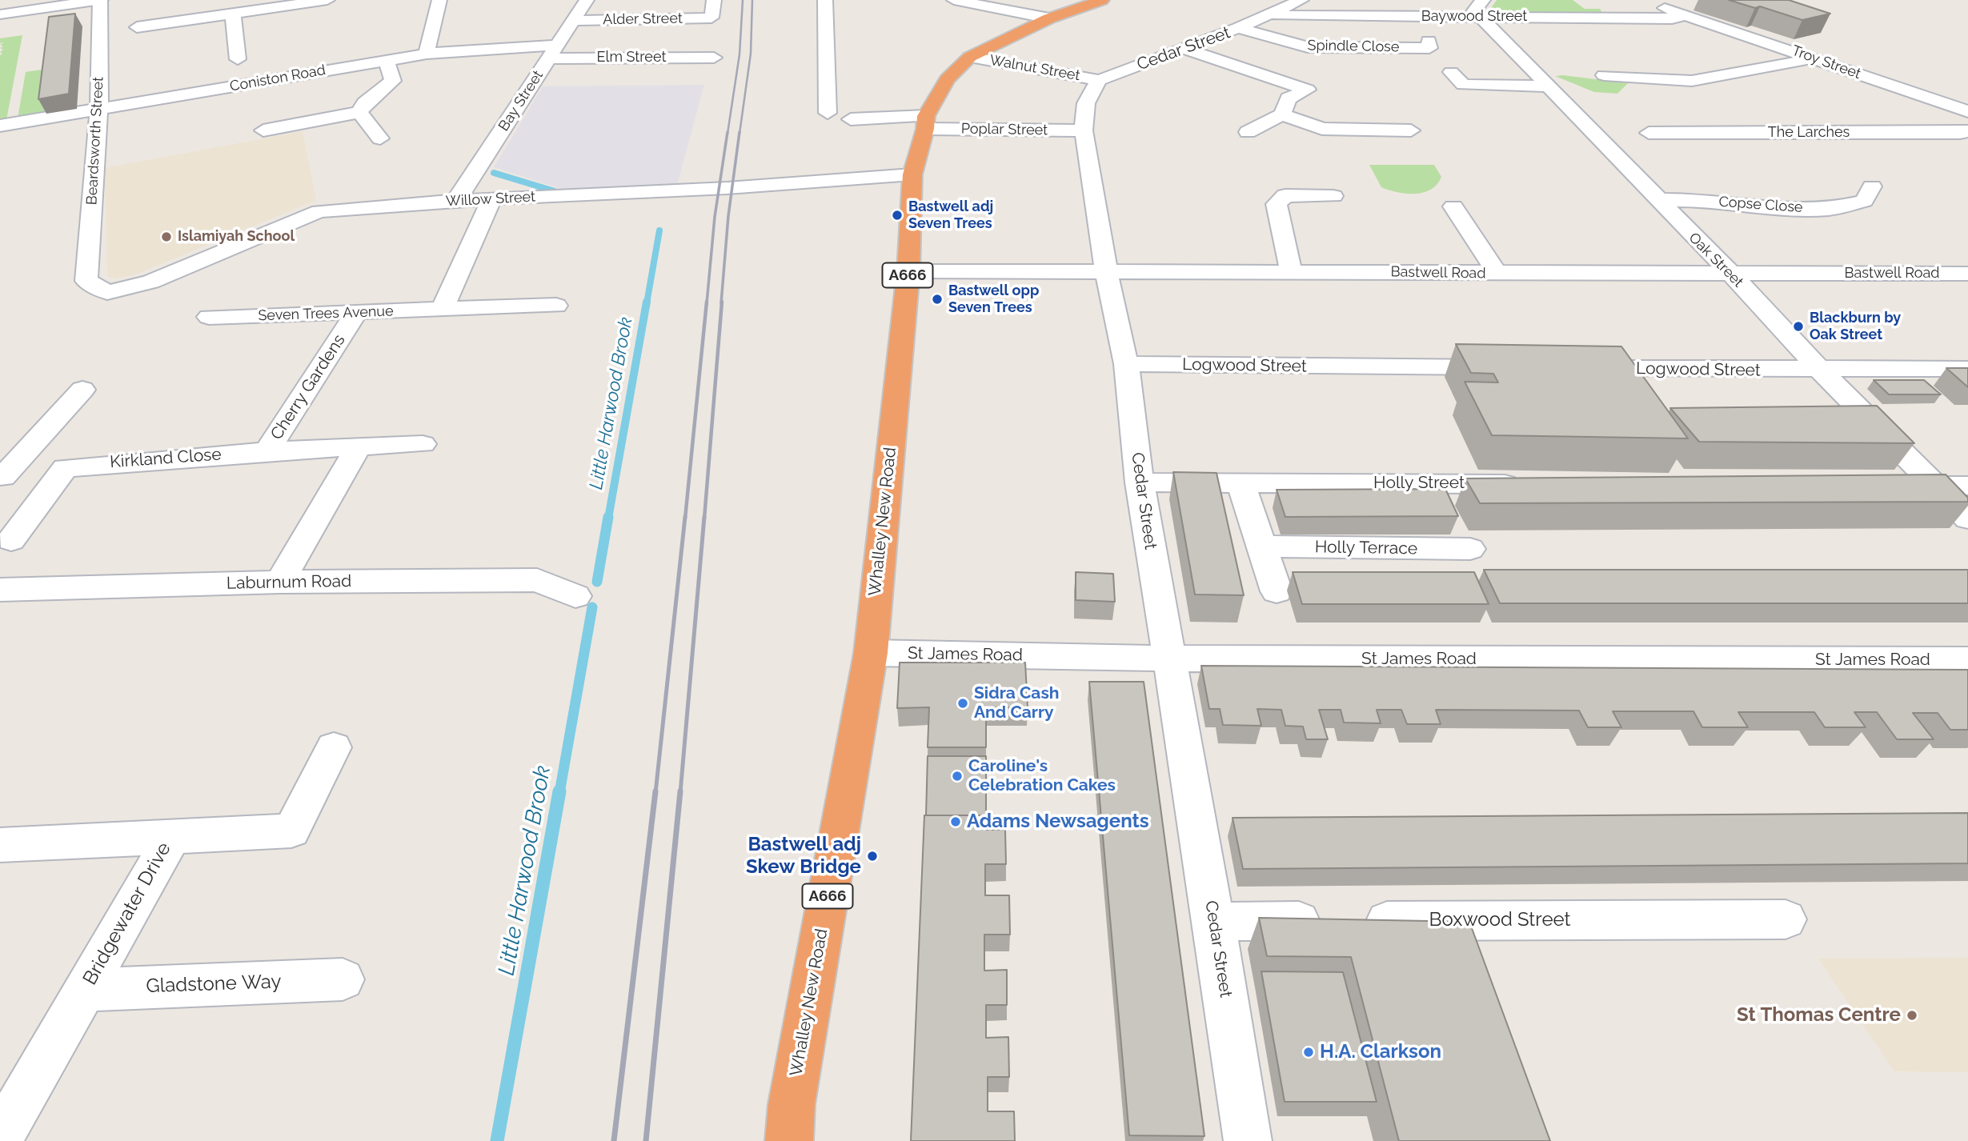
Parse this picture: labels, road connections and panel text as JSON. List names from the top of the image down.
{
  "streets": {
    "highway": ["A666", "Whalley New Road"],
    "street": [
      "Baywood Street",
      "Alder Street",
      "Spindle Close",
      "Cedar Street",
      "Elm Street",
      "Troy Street",
      "Walnut Street",
      "Coniston Road",
      "Bay Street",
      "Poplar Street",
      "The Larches",
      "Beardsworth Street",
      "Willow Street",
      "Copse Close",
      "Oak Street",
      "Bastwell Road",
      "Seven Trees Avenue",
      "Logwood Street",
      "Cherry Gardens",
      "Kirkland Close",
      "Holly Street",
      "Holly Terrace",
      "Laburnum Road",
      "St James Road",
      "Bridgewater Drive",
      "Boxwood Street",
      "Gladstone Way"
    ]
  },
  "crossings": [
    ["Baywood Street", "Spindle Close"],
    ["Baywood Street", "Cedar Street"],
    ["Baywood Street", "Troy Street"],
    ["Baywood Street", "Oak Street"],
    ["Alder Street", "Bay Street"],
    ["Spindle Close", "Cedar Street"],
    ["Cedar Street", "Walnut Street"],
    ["Cedar Street", "Poplar Street"],
    ["Cedar Street", "Bastwell Road"],
    ["Cedar Street", "Logwood Street"],
    ["Cedar Street", "Holly Street"],
    ["Cedar Street", "St James Road"],
    ["Cedar Street", "Boxwood Street"],
    ["Elm Street", "Coniston Road"],
    ["Elm Street", "Bay Street"],
    ["Walnut Street", "Whalley New Road"],
    ["Coniston Road", "Bay Street"],
    ["Coniston Road", "Beardsworth Street"],
    ["Bay Street", "Willow Street"],
    ["Poplar Street", "Whalley New Road"],
    ["Beardsworth Street", "Willow Street"],
    ["Willow Street", "Whalley New Road"],
    ["Copse Close", "Oak Street"],
    ["Oak Street", "Bastwell Road"],
    ["Oak Street", "Logwood Street"],
    ["Bastwell Road", "Whalley New Road"],
    ["Seven Trees Avenue", "Cherry Gardens"],
    ["Cherry Gardens", "Kirkland Close"],
    ["Whalley New Road", "St James Road"],
    ["Bridgewater Drive", "Gladstone Way"]
  ],
  "water": ["Little Harwood Brook"],
  "places": [
    "Bastwell adj Seven Trees",
    "Islamiyah School",
    "Bastwell opp Seven Trees",
    "Blackburn by Oak Street",
    "Sidra Cash And Carry",
    "Caroline's Celebration Cakes",
    "Adams Newsagents",
    "Bastwell adj Skew Bridge",
    "St Thomas Centre",
    "H.A. Clarkson"
  ]
}
